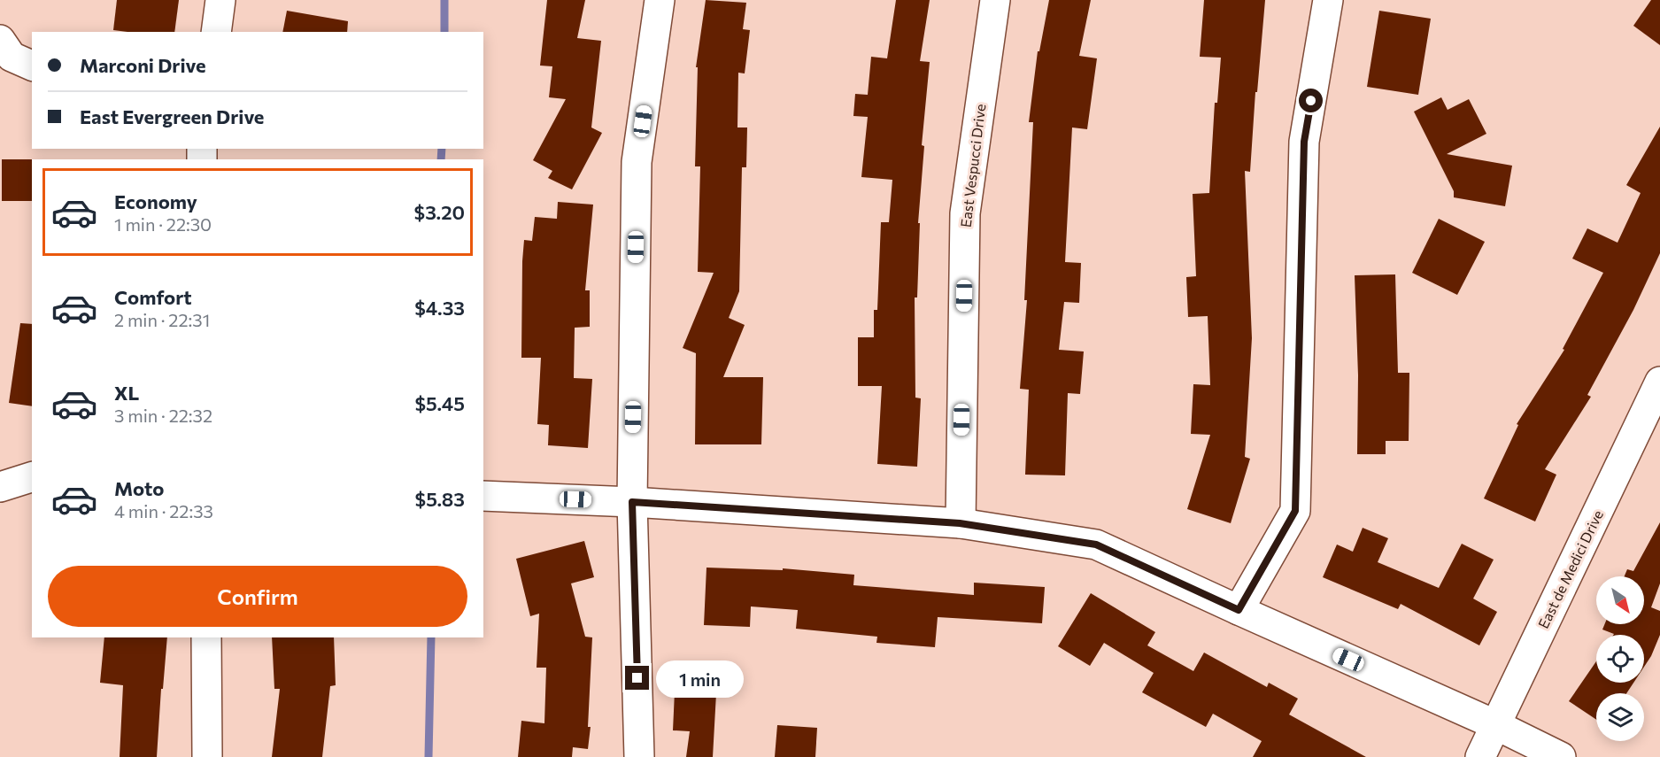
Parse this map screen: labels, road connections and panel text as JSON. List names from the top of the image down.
{
  "streets": {
    "street": ["East Vespucci Drive", "East de Medici Drive"]
  },
  "north": "bottom right",
  "page": {
    "banner": ["Marconi Drive", "East Evergreen Drive"],
    "list": [
      {
        "name": "Economy",
        "note": "1 min · 22:30",
        "value": "$3.20"
      },
      {
        "name": "Comfort",
        "note": "2 min · 22:31",
        "value": "$4.33"
      },
      {
        "name": "XL",
        "note": "3 min · 22:32",
        "value": "$5.45"
      },
      {
        "name": "Moto",
        "note": "4 min · 22:33",
        "value": "$5.83"
      }
    ],
    "buttons": "Confirm",
    "bubble": "1 min"
  }
}
